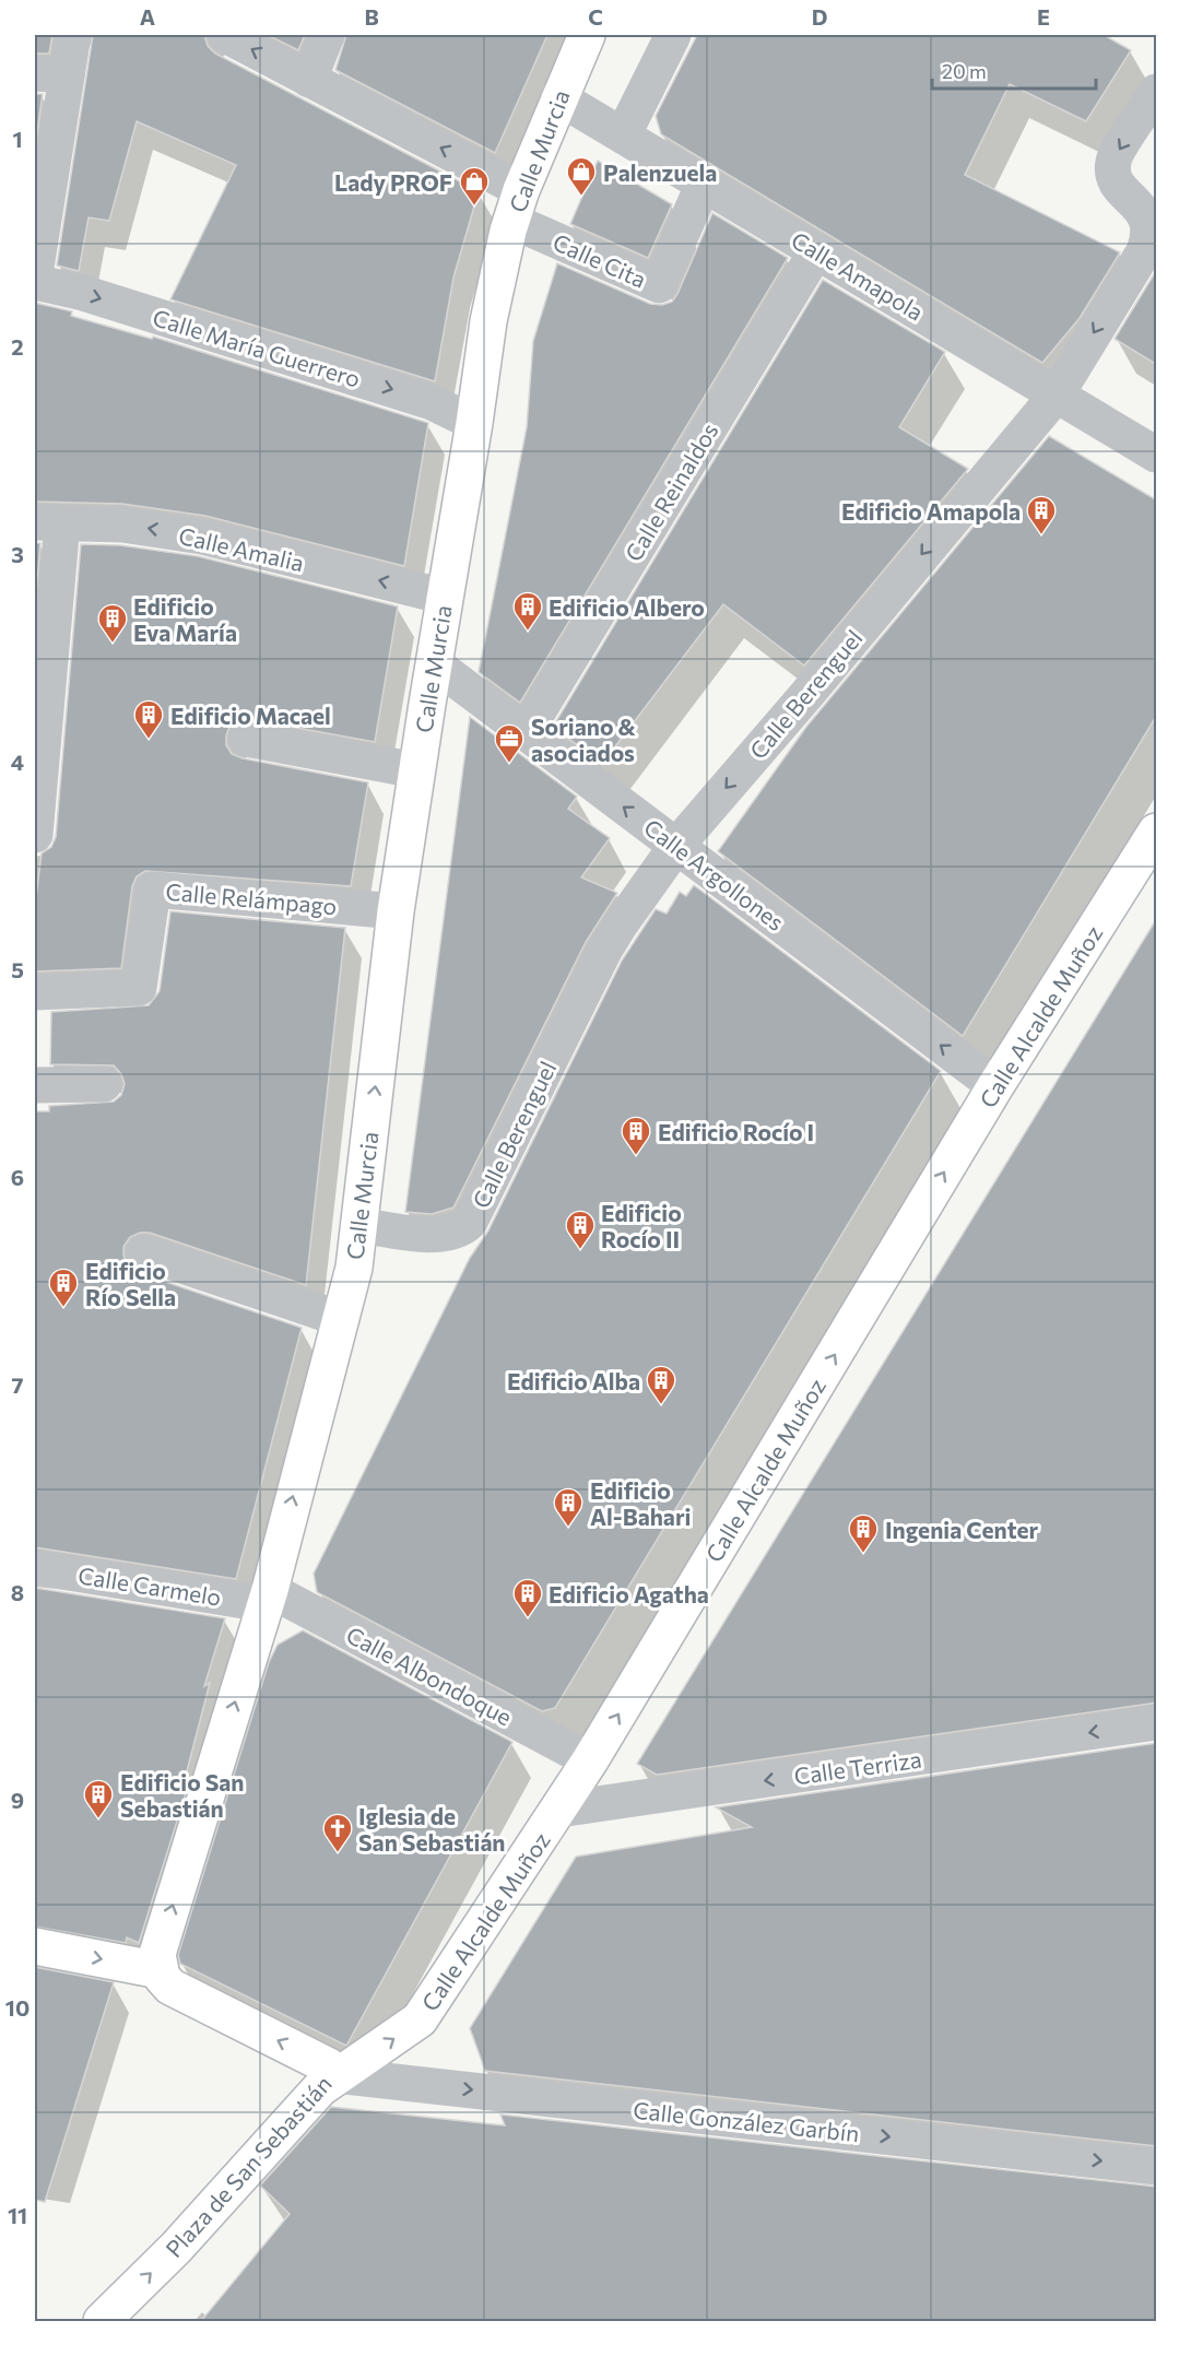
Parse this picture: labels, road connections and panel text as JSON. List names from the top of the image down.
{
  "streets": {
    "main road": ["Calle Murcia", "Calle Alcalde Muñoz", "Plaza de San Sebastián"],
    "street": [
      "Calle Cita",
      "Calle Amapola",
      "Calle María Guerrero",
      "Calle Reinaldos",
      "Calle Amalia",
      "Calle Berenguel",
      "Calle Argollones",
      "Calle Relámpago",
      "Calle Carmelo",
      "Calle Albondoque",
      "Calle Terriza",
      "Calle González Garbín"
    ]
  },
  "crossings": [
    ["Calle Murcia", "Calle Cita"],
    ["Calle Murcia", "Calle Amapola"],
    ["Calle Murcia", "Calle María Guerrero"],
    ["Calle Murcia", "Calle Amalia"],
    ["Calle Murcia", "Calle Berenguel"],
    ["Calle Murcia", "Calle Argollones"],
    ["Calle Murcia", "Calle Relámpago"],
    ["Calle Murcia", "Calle Carmelo"],
    ["Calle Murcia", "Calle Albondoque"],
    ["Calle Murcia", "Plaza de San Sebastián"],
    ["Calle Cita", "Calle Amapola"],
    ["Calle Amapola", "Calle Reinaldos"],
    ["Calle Amapola", "Calle Berenguel"],
    ["Calle Reinaldos", "Calle Argollones"],
    ["Calle Berenguel", "Calle Argollones"],
    ["Calle Argollones", "Calle Alcalde Muñoz"],
    ["Calle Alcalde Muñoz", "Calle Albondoque"],
    ["Calle Alcalde Muñoz", "Calle Terriza"],
    ["Calle Alcalde Muñoz", "Calle González Garbín"],
    ["Calle Alcalde Muñoz", "Plaza de San Sebastián"],
    ["Calle Carmelo", "Calle Albondoque"],
    ["Calle González Garbín", "Plaza de San Sebastián"]
  ],
  "one_way": [
    "Calle Murcia",
    "Calle Berenguel",
    "Calle Argollones",
    "Calle Alcalde Muñoz",
    "Calle Terriza",
    "Calle González Garbín"
  ],
  "places": {
    "shop": ["Palenzuela", "Lady PROF"],
    "building": [
      "Edificio Amapola",
      "Edificio Albero",
      "Edificio Eva María",
      "Edificio Macael",
      "Edificio Rocío I",
      "Edificio Rocío II",
      "Edificio Río Sella",
      "Edificio Alba",
      "Edificio Al-Bahari",
      "Ingenia Center",
      "Edificio Agatha",
      "Edificio San Sebastián"
    ],
    "office": ["Soriano & asociados"],
    "church": ["Iglesia de San Sebastián"]
  },
  "scale_bar": "20 m",
  "grid": {
    "columns": [
      "A",
      "B",
      "C",
      "D",
      "E"
    ],
    "rows": [
      "1",
      "2",
      "3",
      "4",
      "5",
      "6",
      "7",
      "8",
      "9",
      "10",
      "11"
    ]
  }
}
